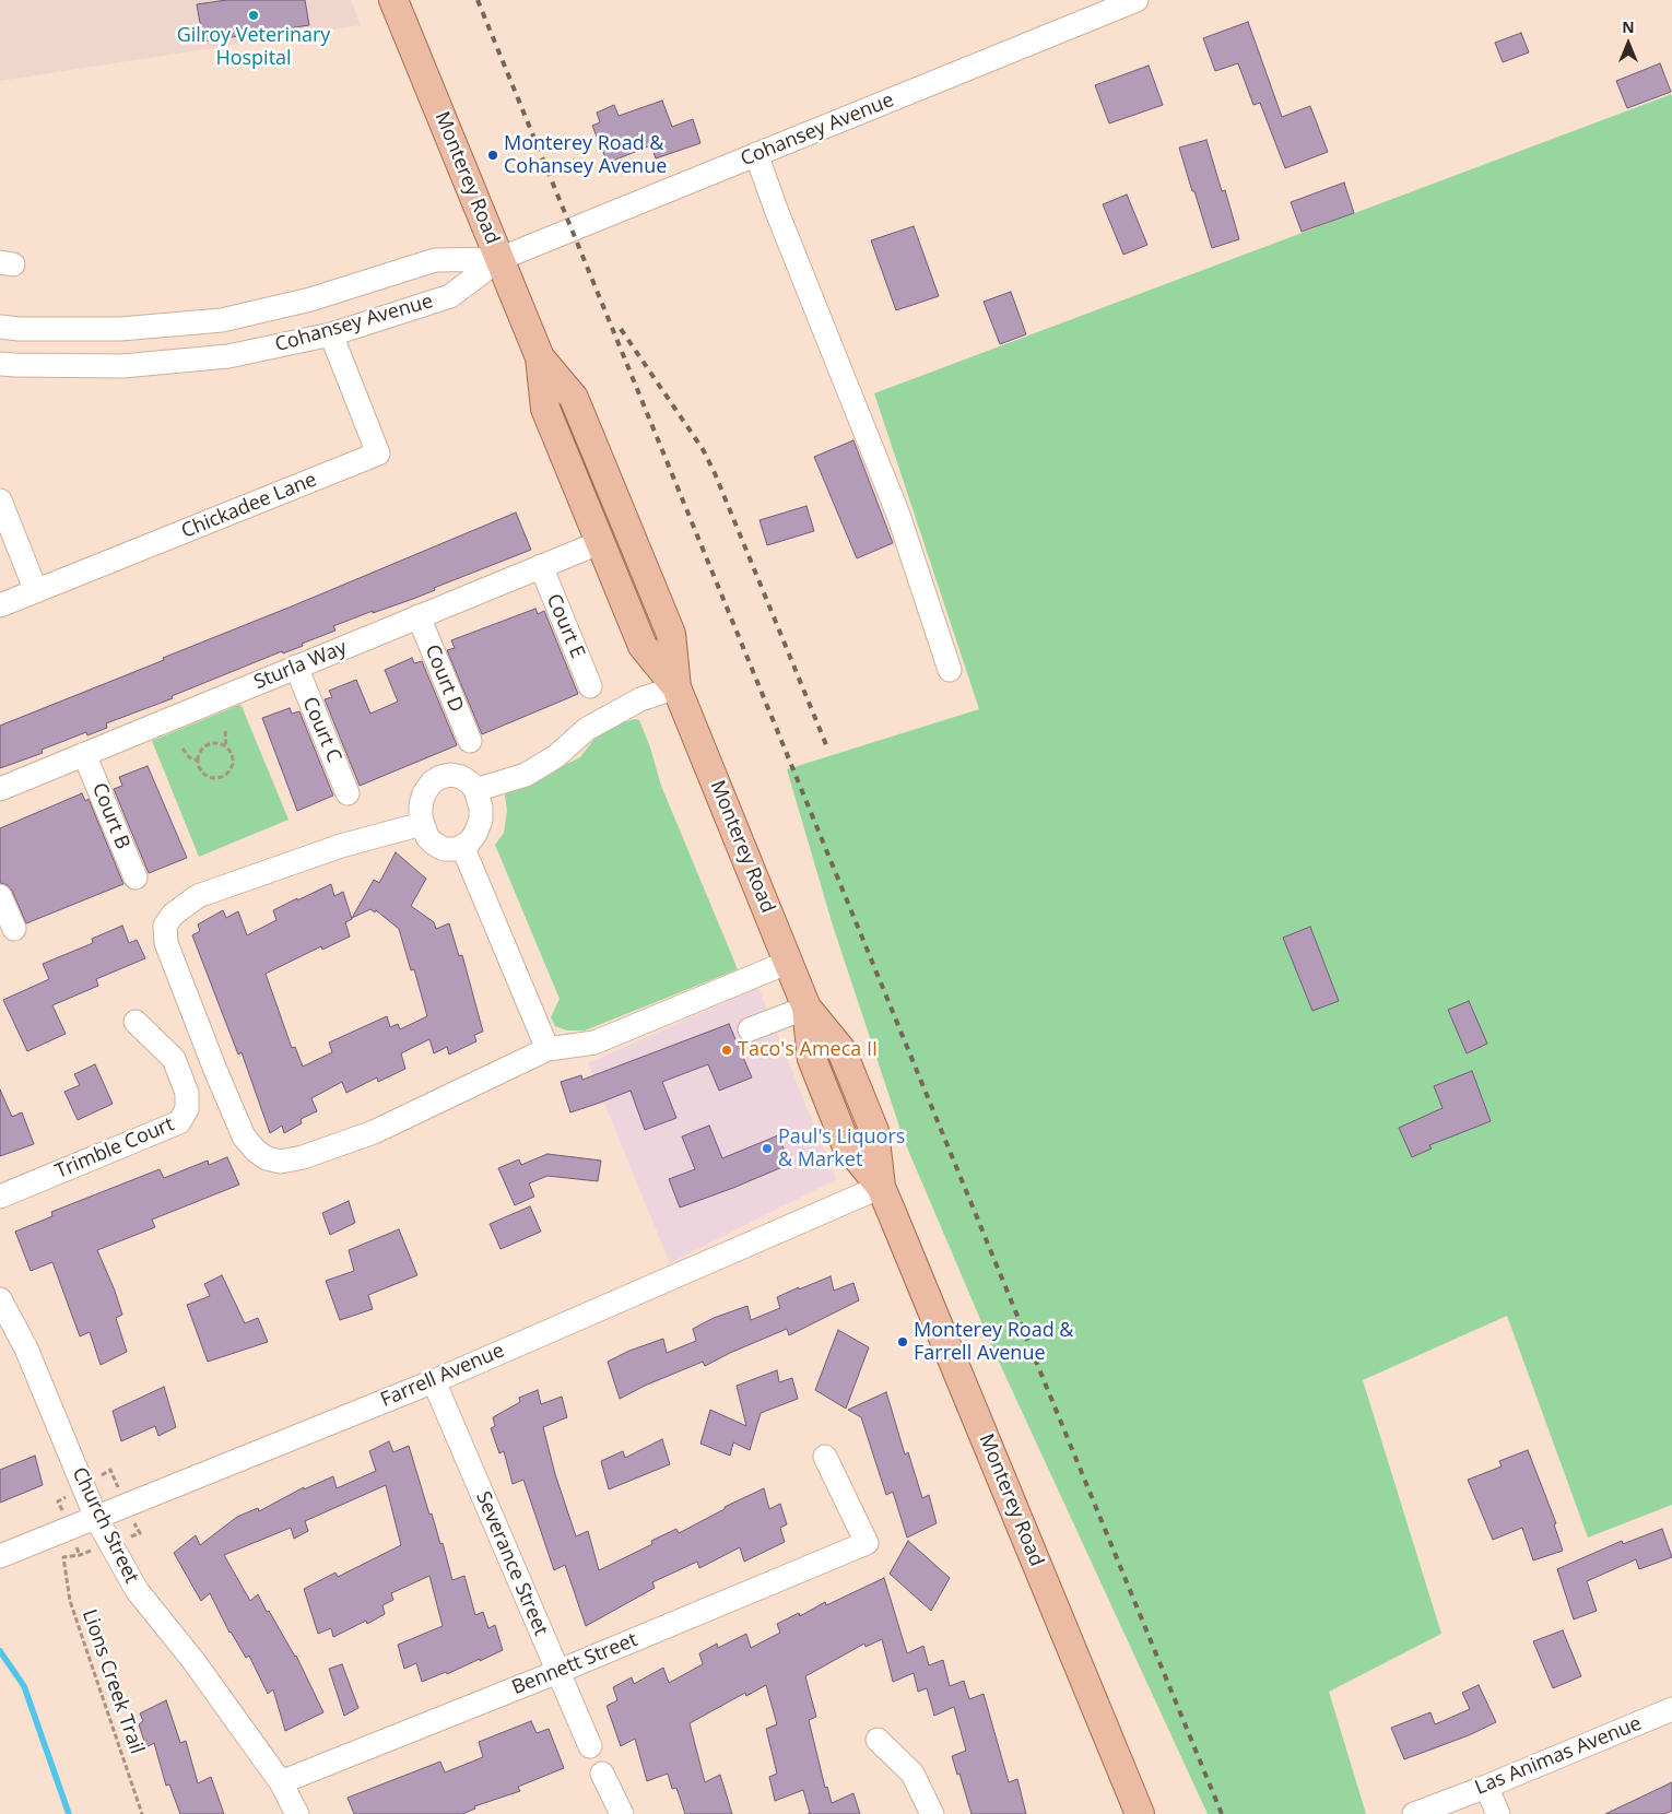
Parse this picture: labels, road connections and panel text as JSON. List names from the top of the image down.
{
  "streets": {
    "main road": ["Monterey Road"],
    "street": [
      "Cohansey Avenue",
      "Chickadee Lane",
      "Court E",
      "Sturla Way",
      "Court D",
      "Court C",
      "Court B",
      "Trimble Court",
      "Farrell Avenue",
      "Church Street",
      "Severance Street",
      "Bennett Street",
      "Las Animas Avenue"
    ],
    "path": ["Lions Creek Trail"]
  },
  "crossings": [
    ["Cohansey Avenue", "Monterey Road"],
    ["Cohansey Avenue", "Chickadee Lane"],
    ["Monterey Road", "Sturla Way"],
    ["Monterey Road", "Farrell Avenue"],
    ["Court E", "Sturla Way"],
    ["Sturla Way", "Court D"],
    ["Sturla Way", "Court C"],
    ["Sturla Way", "Court B"],
    ["Farrell Avenue", "Church Street"],
    ["Farrell Avenue", "Severance Street"],
    ["Church Street", "Bennett Street"],
    ["Severance Street", "Bennett Street"]
  ],
  "places": [
    "Gilroy Veterinary Hospital",
    "Monterey Road & Cohansey Avenue",
    "Taco's Ameca II",
    "Paul's Liquors & Market",
    "Monterey Road & Farrell Avenue"
  ],
  "north": "top"
}
